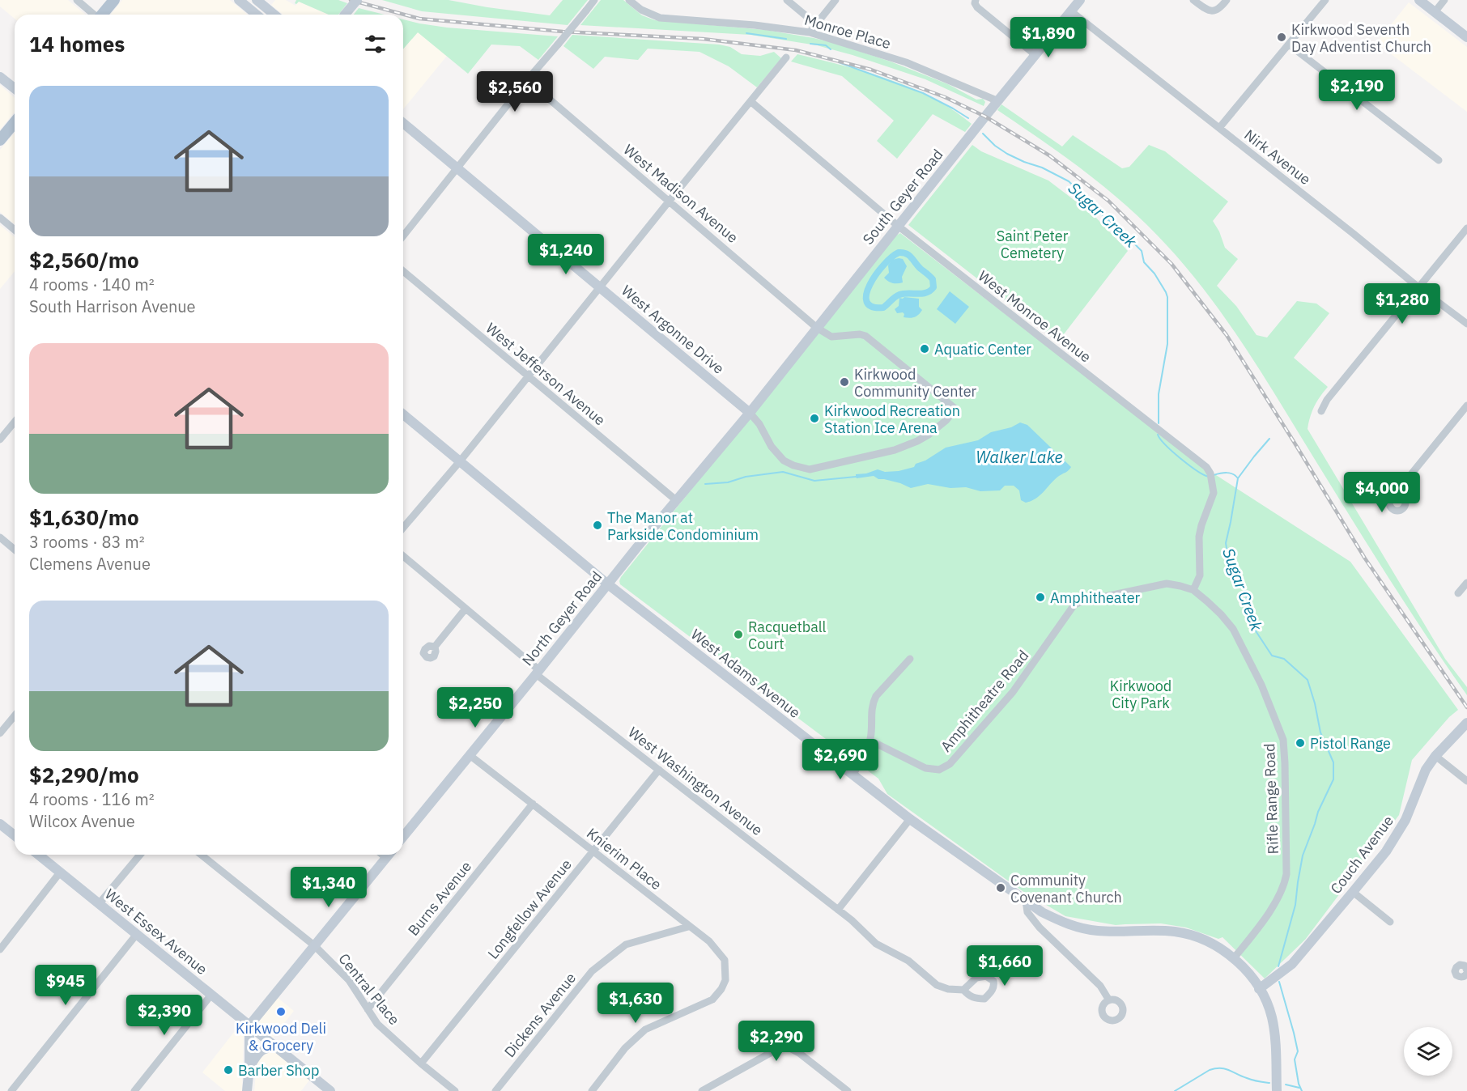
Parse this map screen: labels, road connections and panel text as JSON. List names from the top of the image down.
{
  "streets": {
    "street": [
      "Monroe Place",
      "Nirk Avenue",
      "West Madison Avenue",
      "South Geyer Road",
      "West Monroe Avenue",
      "West Argonne Drive",
      "West Jefferson Avenue",
      "North Geyer Road",
      "West Adams Avenue",
      "Amphitheatre Road",
      "West Washington Avenue",
      "Rifle Range Road",
      "Couch Avenue",
      "Knierim Place",
      "Burns Avenue",
      "Longfellow Avenue",
      "West Essex Avenue",
      "Central Place",
      "Dickens Avenue"
    ]
  },
  "crossings": [
    ["Monroe Place", "South Geyer Road"],
    ["Nirk Avenue", "South Geyer Road"],
    ["West Madison Avenue", "South Geyer Road"],
    ["West Madison Avenue", "West Argonne Drive"],
    ["West Madison Avenue", "North Geyer Road"],
    ["South Geyer Road", "West Monroe Avenue"],
    ["South Geyer Road", "West Argonne Drive"],
    ["South Geyer Road", "North Geyer Road"],
    ["West Monroe Avenue", "Amphitheatre Road"],
    ["West Monroe Avenue", "Rifle Range Road"],
    ["West Argonne Drive", "North Geyer Road"],
    ["West Jefferson Avenue", "North Geyer Road"],
    ["North Geyer Road", "West Adams Avenue"],
    ["North Geyer Road", "West Washington Avenue"],
    ["North Geyer Road", "Knierim Place"],
    ["West Adams Avenue", "Rifle Range Road"],
    ["West Adams Avenue", "Couch Avenue"],
    ["Amphitheatre Road", "Rifle Range Road"],
    ["West Washington Avenue", "Longfellow Avenue"],
    ["Knierim Place", "Burns Avenue"],
    ["Knierim Place", "Longfellow Avenue"],
    ["Knierim Place", "Dickens Avenue"],
    ["Burns Avenue", "Central Place"],
    ["Longfellow Avenue", "Central Place"]
  ],
  "water": ["Sugar Creek", "Walker Lake"],
  "parks": ["Saint Peter Cemetery", "Kirkwood City Park"],
  "places": [
    "Kirkwood Seventh Day Adventist Church",
    "Aquatic Center",
    "Kirkwood Community Center",
    "Kirkwood Recreation Station Ice Arena",
    "The Manor at Parkside Condominium",
    "Amphitheater",
    "Racquetball Court",
    "Pistol Range",
    "Community Covenant Church",
    "Kirkwood Deli & Grocery",
    "Barber Shop"
  ],
  "page": {
    "heading": "14 homes",
    "price": [
      "$1,890",
      "$2,190",
      "$2,560",
      "$1,240",
      "$1,280",
      "$4,000",
      "$2,250",
      "$2,690",
      "$1,340",
      "$1,660",
      "$945",
      "$1,630",
      "$2,390",
      "$2,290"
    ],
    "list": [
      {
        "name": "$2,560/mo",
        "note": "4 rooms · 140 m² · South Harrison Avenue"
      },
      {
        "name": "$1,630/mo",
        "note": "3 rooms · 83 m² · Clemens Avenue"
      },
      {
        "name": "$2,290/mo",
        "note": "4 rooms · 116 m² · Wilcox Avenue"
      }
    ]
  }
}
